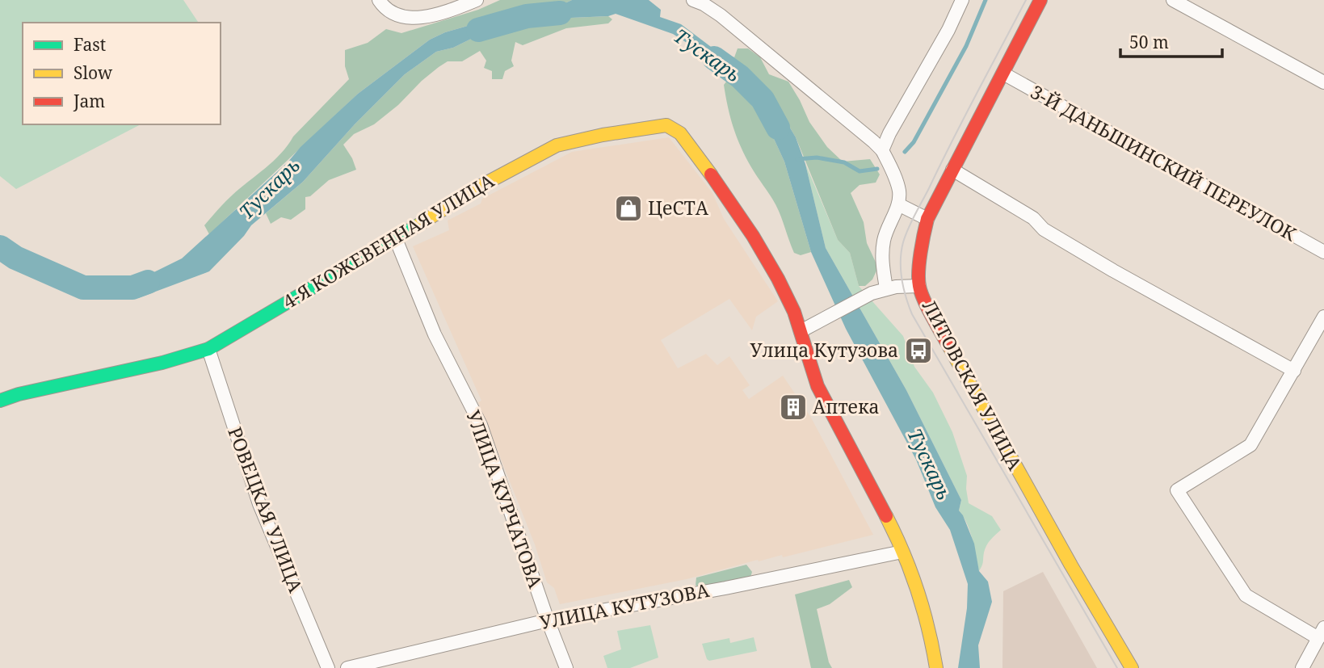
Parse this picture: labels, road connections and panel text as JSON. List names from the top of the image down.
{
  "streets": {
    "street": [
      "3-Й ДАНЬШИНСКИЙ ПЕРЕУЛОК",
      "4-Я КОЖЕВЕННАЯ УЛИЦА",
      "ЛИТОВСКАЯ УЛИЦА",
      "УЛИЦА КУРЧАТОВА",
      "РОВЕЦКАЯ УЛИЦА",
      "УЛИЦА КУТУЗОВА"
    ]
  },
  "crossings": [
    ["3-Й ДАНЬШИНСКИЙ ПЕРЕУЛОК", "ЛИТОВСКАЯ УЛИЦА"],
    ["4-Я КОЖЕВЕННАЯ УЛИЦА", "УЛИЦА КУРЧАТОВА"],
    ["4-Я КОЖЕВЕННАЯ УЛИЦА", "РОВЕЦКАЯ УЛИЦА"],
    ["4-Я КОЖЕВЕННАЯ УЛИЦА", "УЛИЦА КУТУЗОВА"],
    ["УЛИЦА КУРЧАТОВА", "УЛИЦА КУТУЗОВА"]
  ],
  "water": ["Тускарь"],
  "places": {
    "shop": ["ЦеСТА"],
    "bus stop": ["Улица Кутузова"],
    "building": ["Аптека"]
  },
  "legend": ["Fast", "Slow", "Jam"],
  "scale_bar": "50 m"
}
